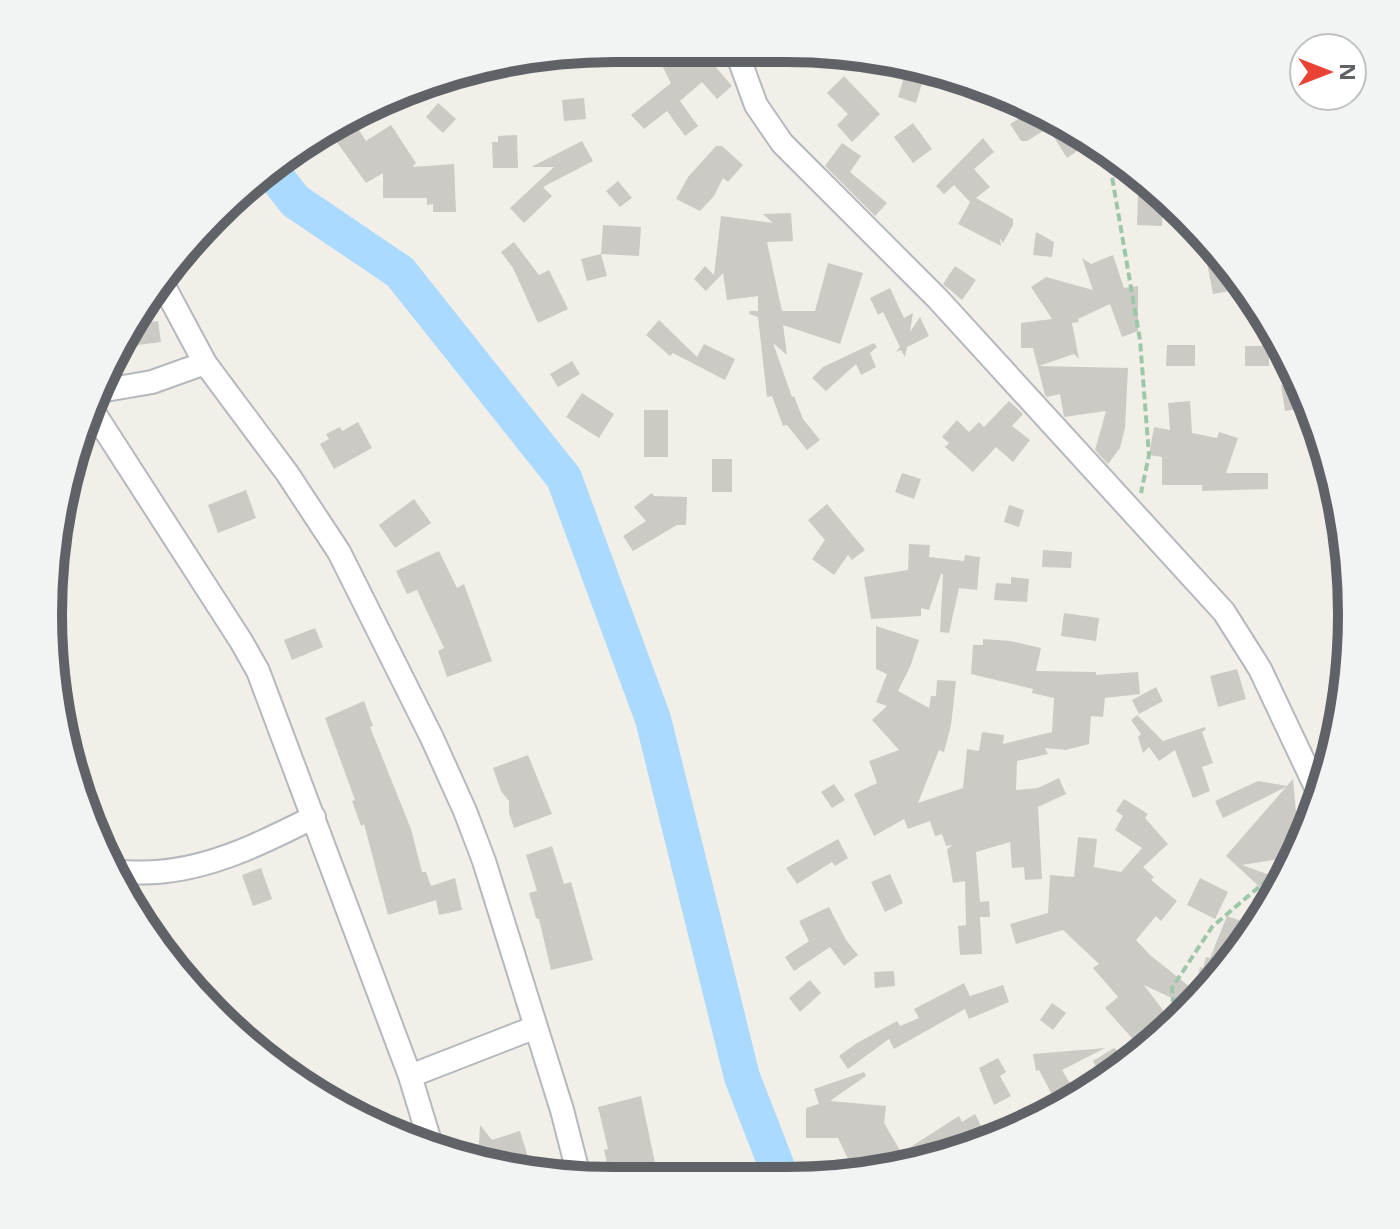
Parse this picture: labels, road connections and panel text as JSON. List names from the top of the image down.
{
  "north": "right"
}
